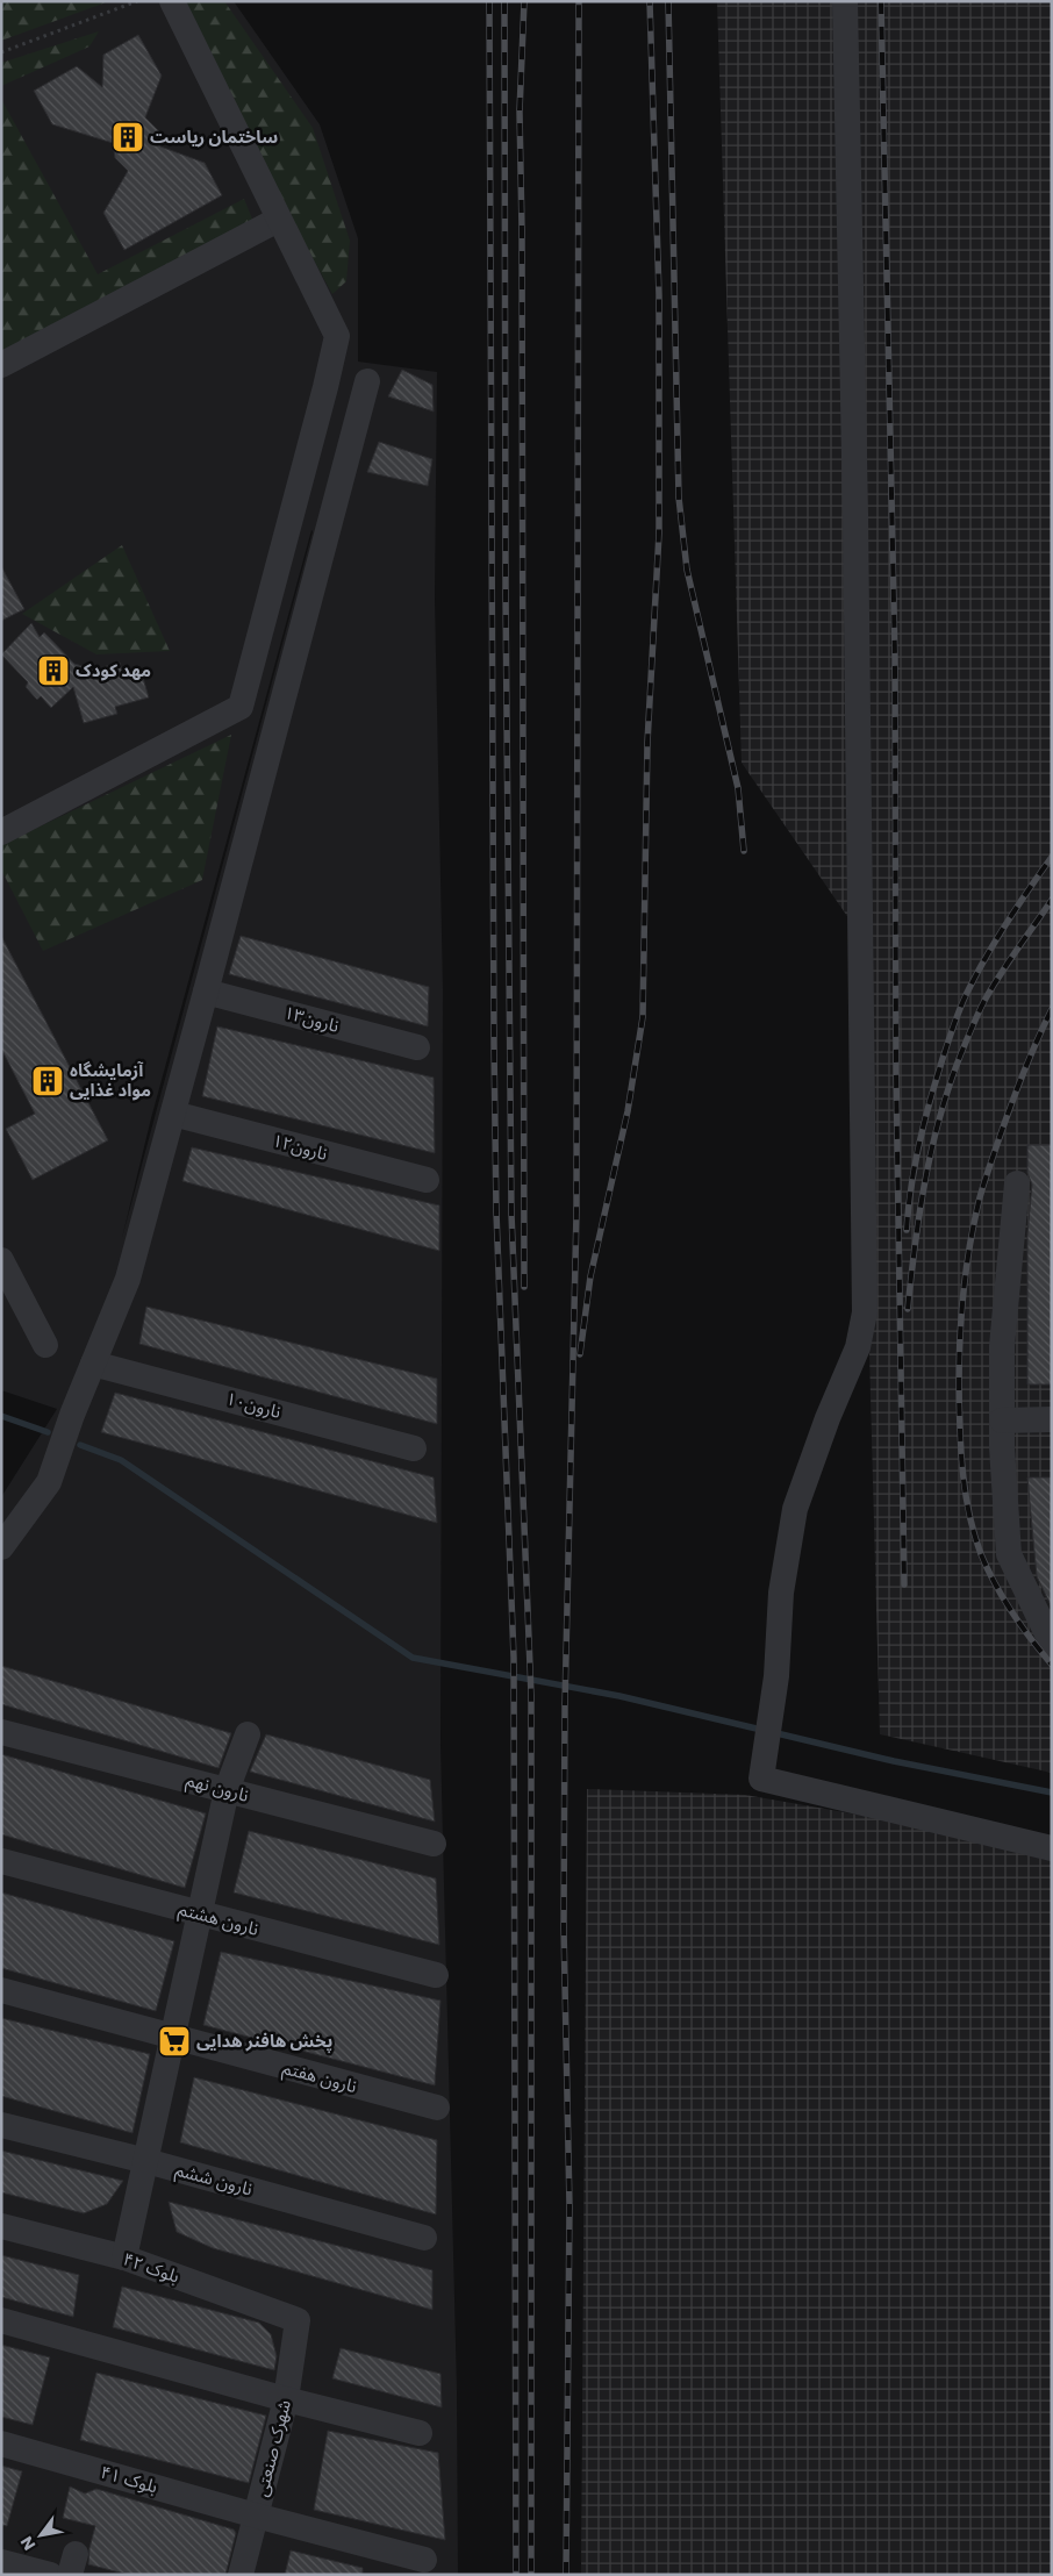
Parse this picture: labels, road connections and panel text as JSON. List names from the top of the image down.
{
  "streets": {
    "lane": [
      "نارون۱۳",
      "نارون۱۲",
      "نارون۱۰",
      "نارون نهم",
      "نارون هشتم",
      "نارون هفتم",
      "نارون ششم",
      "بلوک ۴۲",
      "شهرک صنعتی",
      "بلوک ۴۱"
    ]
  },
  "crossings": [
    ["بلوک ۴۲", "شهرک صنعتی"],
    ["شهرک صنعتی", "بلوک ۴۱"]
  ],
  "places": {
    "building": ["ساختمان ریاست", "مهد کودک", "آزمایشگاه مواد غذایی"],
    "supermarket": ["پخش هافنر هدایی"]
  },
  "north": "bottom left"
}
